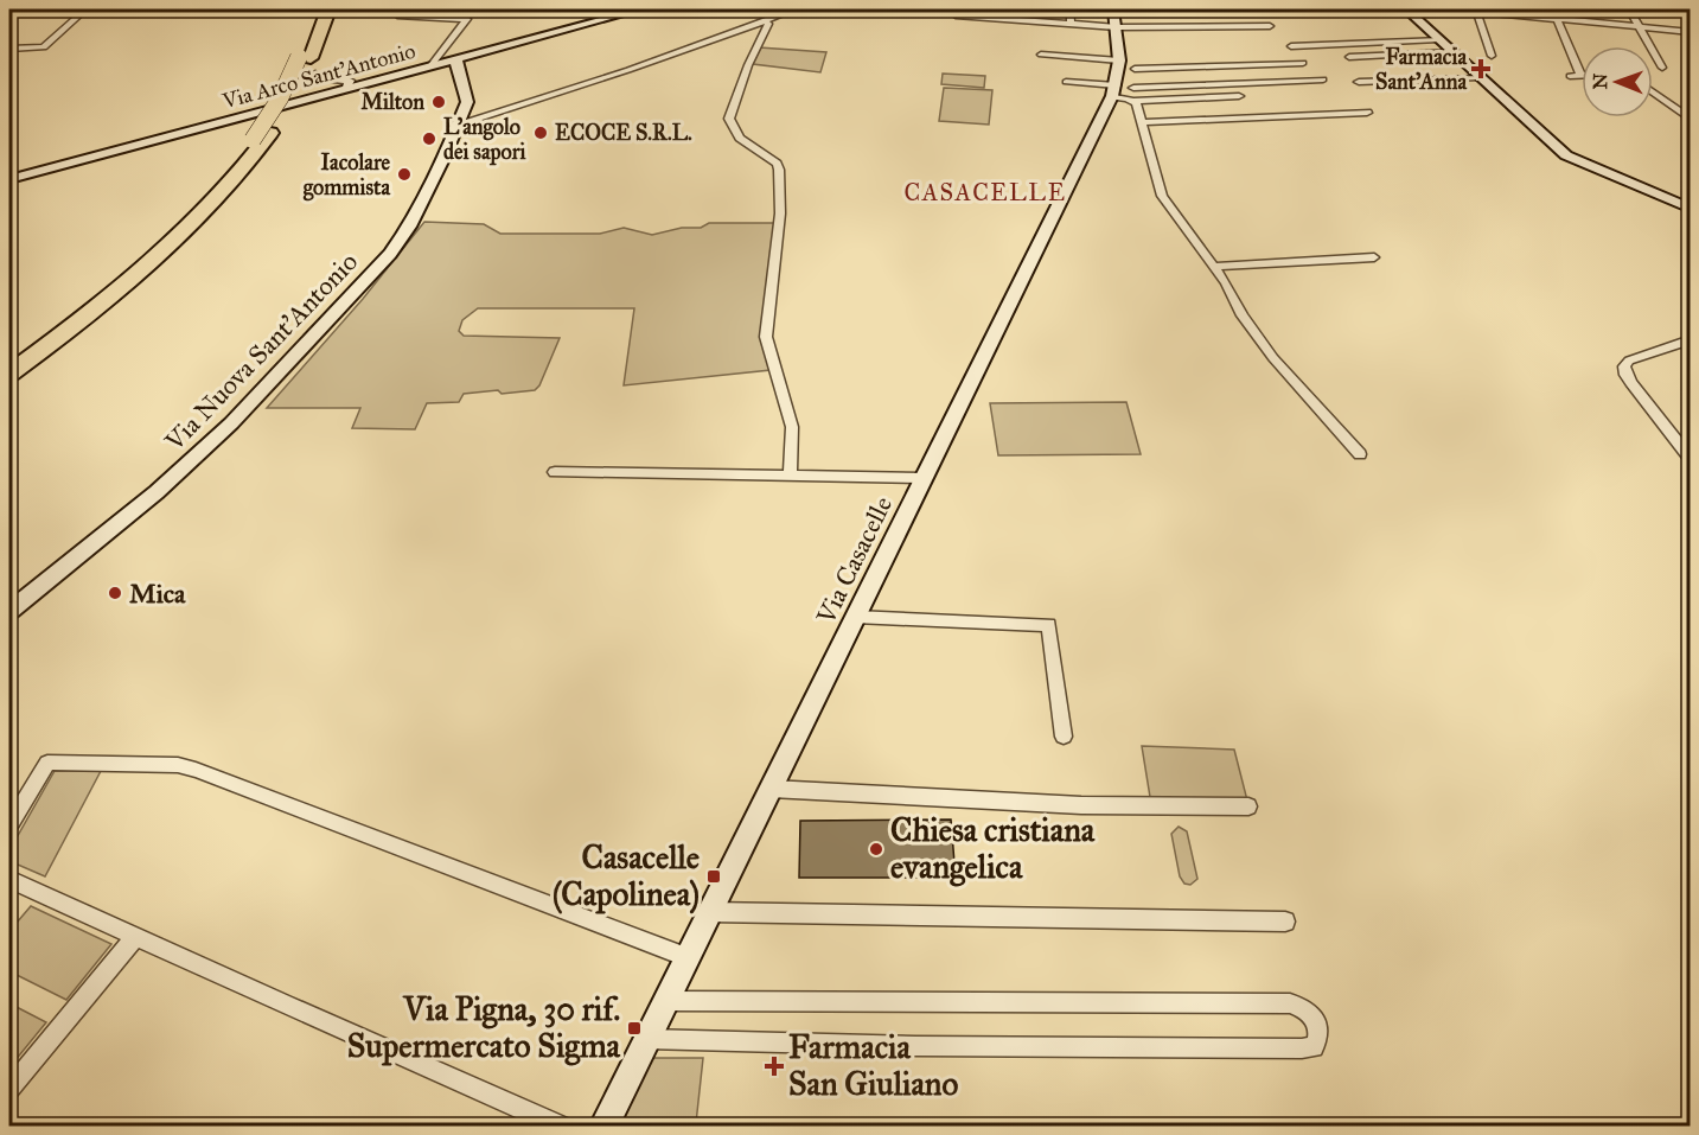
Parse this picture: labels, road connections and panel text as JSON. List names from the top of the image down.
{
  "streets": {
    "street": ["Via Arco Sant'Antonio", "Via Nuova Sant'Antonio", "Via Casacelle"]
  },
  "districts": ["CASACELLE"],
  "places": {
    "health": ["Farmacia Sant'Anna", "Farmacia San Giuliano"],
    "other": [
      "Milton",
      "ECOCE S.R.L.",
      "L'angolo dei sapori",
      "Iacolare gommista",
      "Mica",
      "Chiesa cristiana evangelica"
    ],
    "transit": ["Casacelle (Capolinea)", "Via Pigna, 30 rif. Supermercato Sigma"]
  },
  "north": "left"
}
